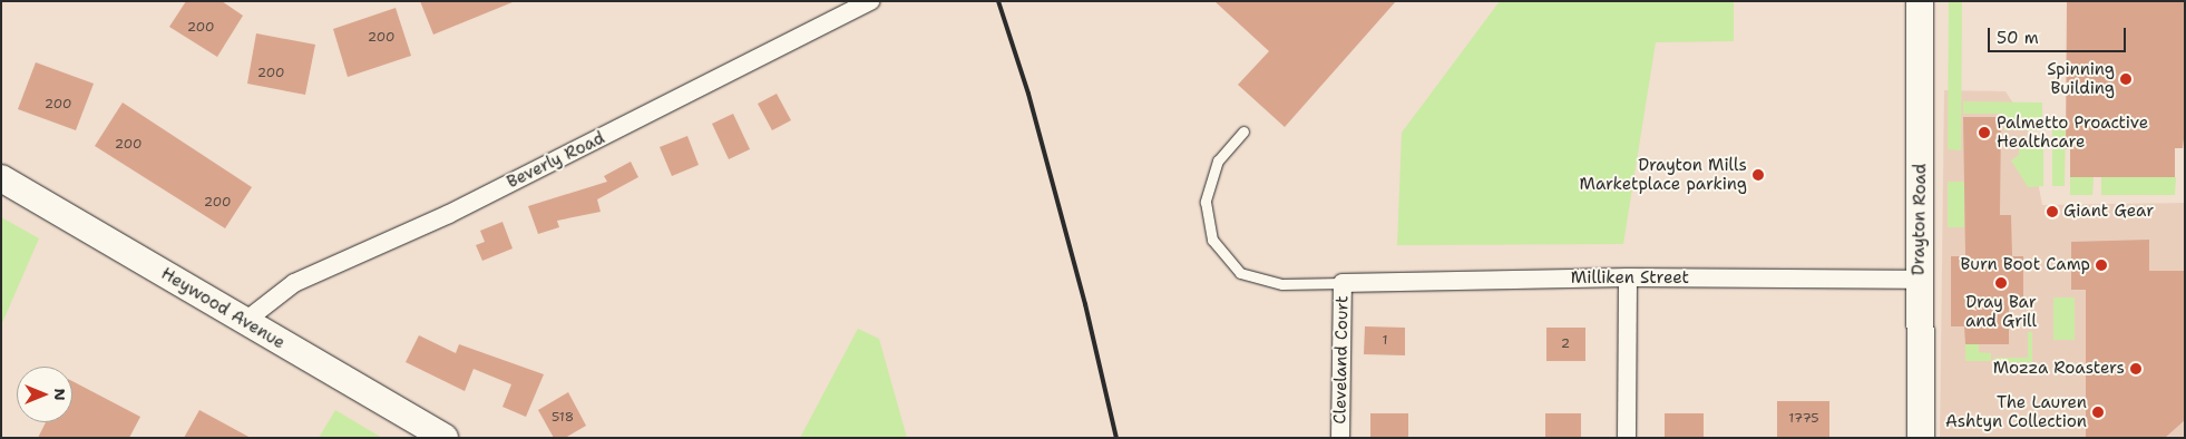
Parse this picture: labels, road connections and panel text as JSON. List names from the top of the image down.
{
  "streets": {
    "street": [
      "Beverly Road",
      "Drayton Road",
      "Milliken Street",
      "Heywood Avenue",
      "Cleveland Court"
    ]
  },
  "crossings": [
    ["Beverly Road", "Heywood Avenue"],
    ["Drayton Road", "Milliken Street"],
    ["Milliken Street", "Cleveland Court"]
  ],
  "places": [
    "Spinning Building",
    "Palmetto Proactive Healthcare",
    "Drayton Mills Marketplace parking",
    "Giant Gear",
    "Burn Boot Camp",
    "Dray Bar and Grill",
    "Mozza Roasters",
    "The Lauren Ashtyn Collection"
  ],
  "house_numbers": [
    "200",
    "200",
    "200",
    "200",
    "200",
    "200",
    "1",
    "2",
    "518",
    "1775"
  ],
  "scale_bar": "50 m",
  "north": "right"
}
